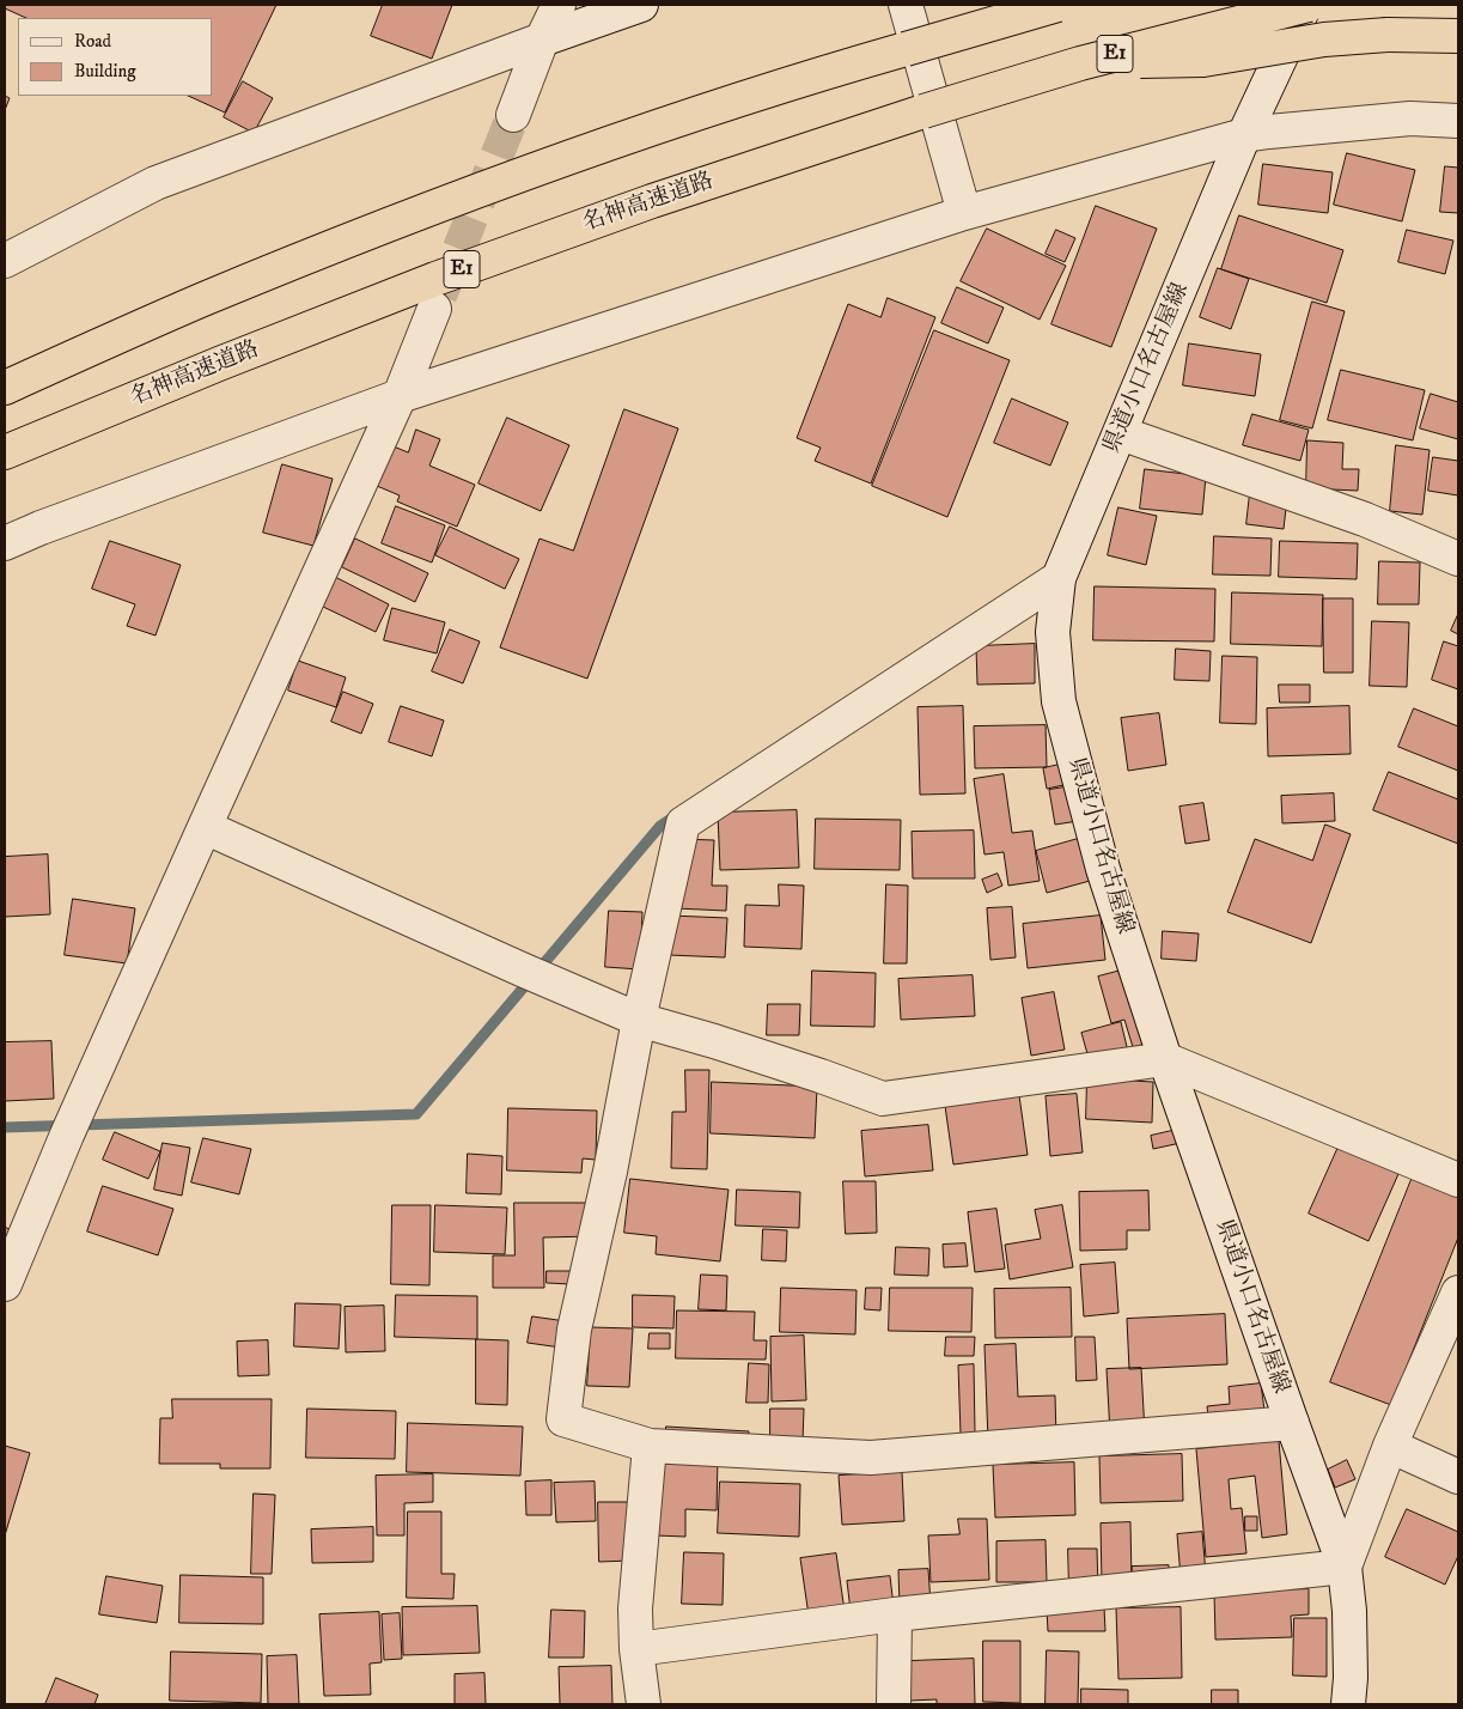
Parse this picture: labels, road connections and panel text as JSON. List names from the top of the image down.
{
  "streets": {
    "highway": ["E1", "名神高速道路"],
    "street": ["県道小口名古屋線"]
  },
  "crossings": [
    ["名神高速道路", "県道小口名古屋線"]
  ],
  "legend": ["Road", "Building"]
}
